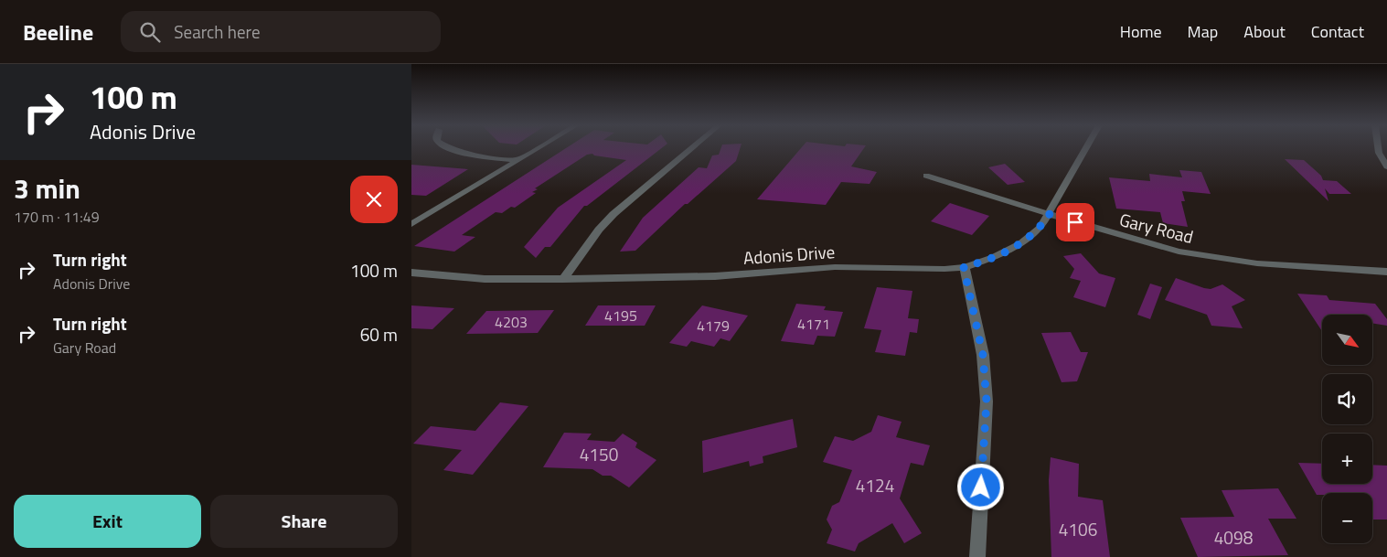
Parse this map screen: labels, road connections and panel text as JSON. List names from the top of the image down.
{
  "streets": {
    "street": ["Gary Road", "Adonis Drive"]
  },
  "crossings": [
    ["Gary Road", "Adonis Drive"]
  ],
  "house_numbers": [
    "4195",
    "4203",
    "4171",
    "4179",
    "4150",
    "4124",
    "4106",
    "4098"
  ],
  "north": "bottom right",
  "page": {
    "header": "Beeline",
    "search": "Search here",
    "nav": [
      "Home",
      "Map",
      "About",
      "Contact"
    ],
    "turn": ["100 m", "Adonis Drive"],
    "heading": ["3 min", "170 m · 11:49"],
    "list": [
      {
        "name": "Turn right",
        "note": "Adonis Drive",
        "value": "100 m"
      },
      {
        "name": "Turn right",
        "note": "Gary Road",
        "value": "60 m"
      }
    ],
    "map_buttons": ["+", "−"],
    "buttons": ["Exit", "Share"]
  }
}
